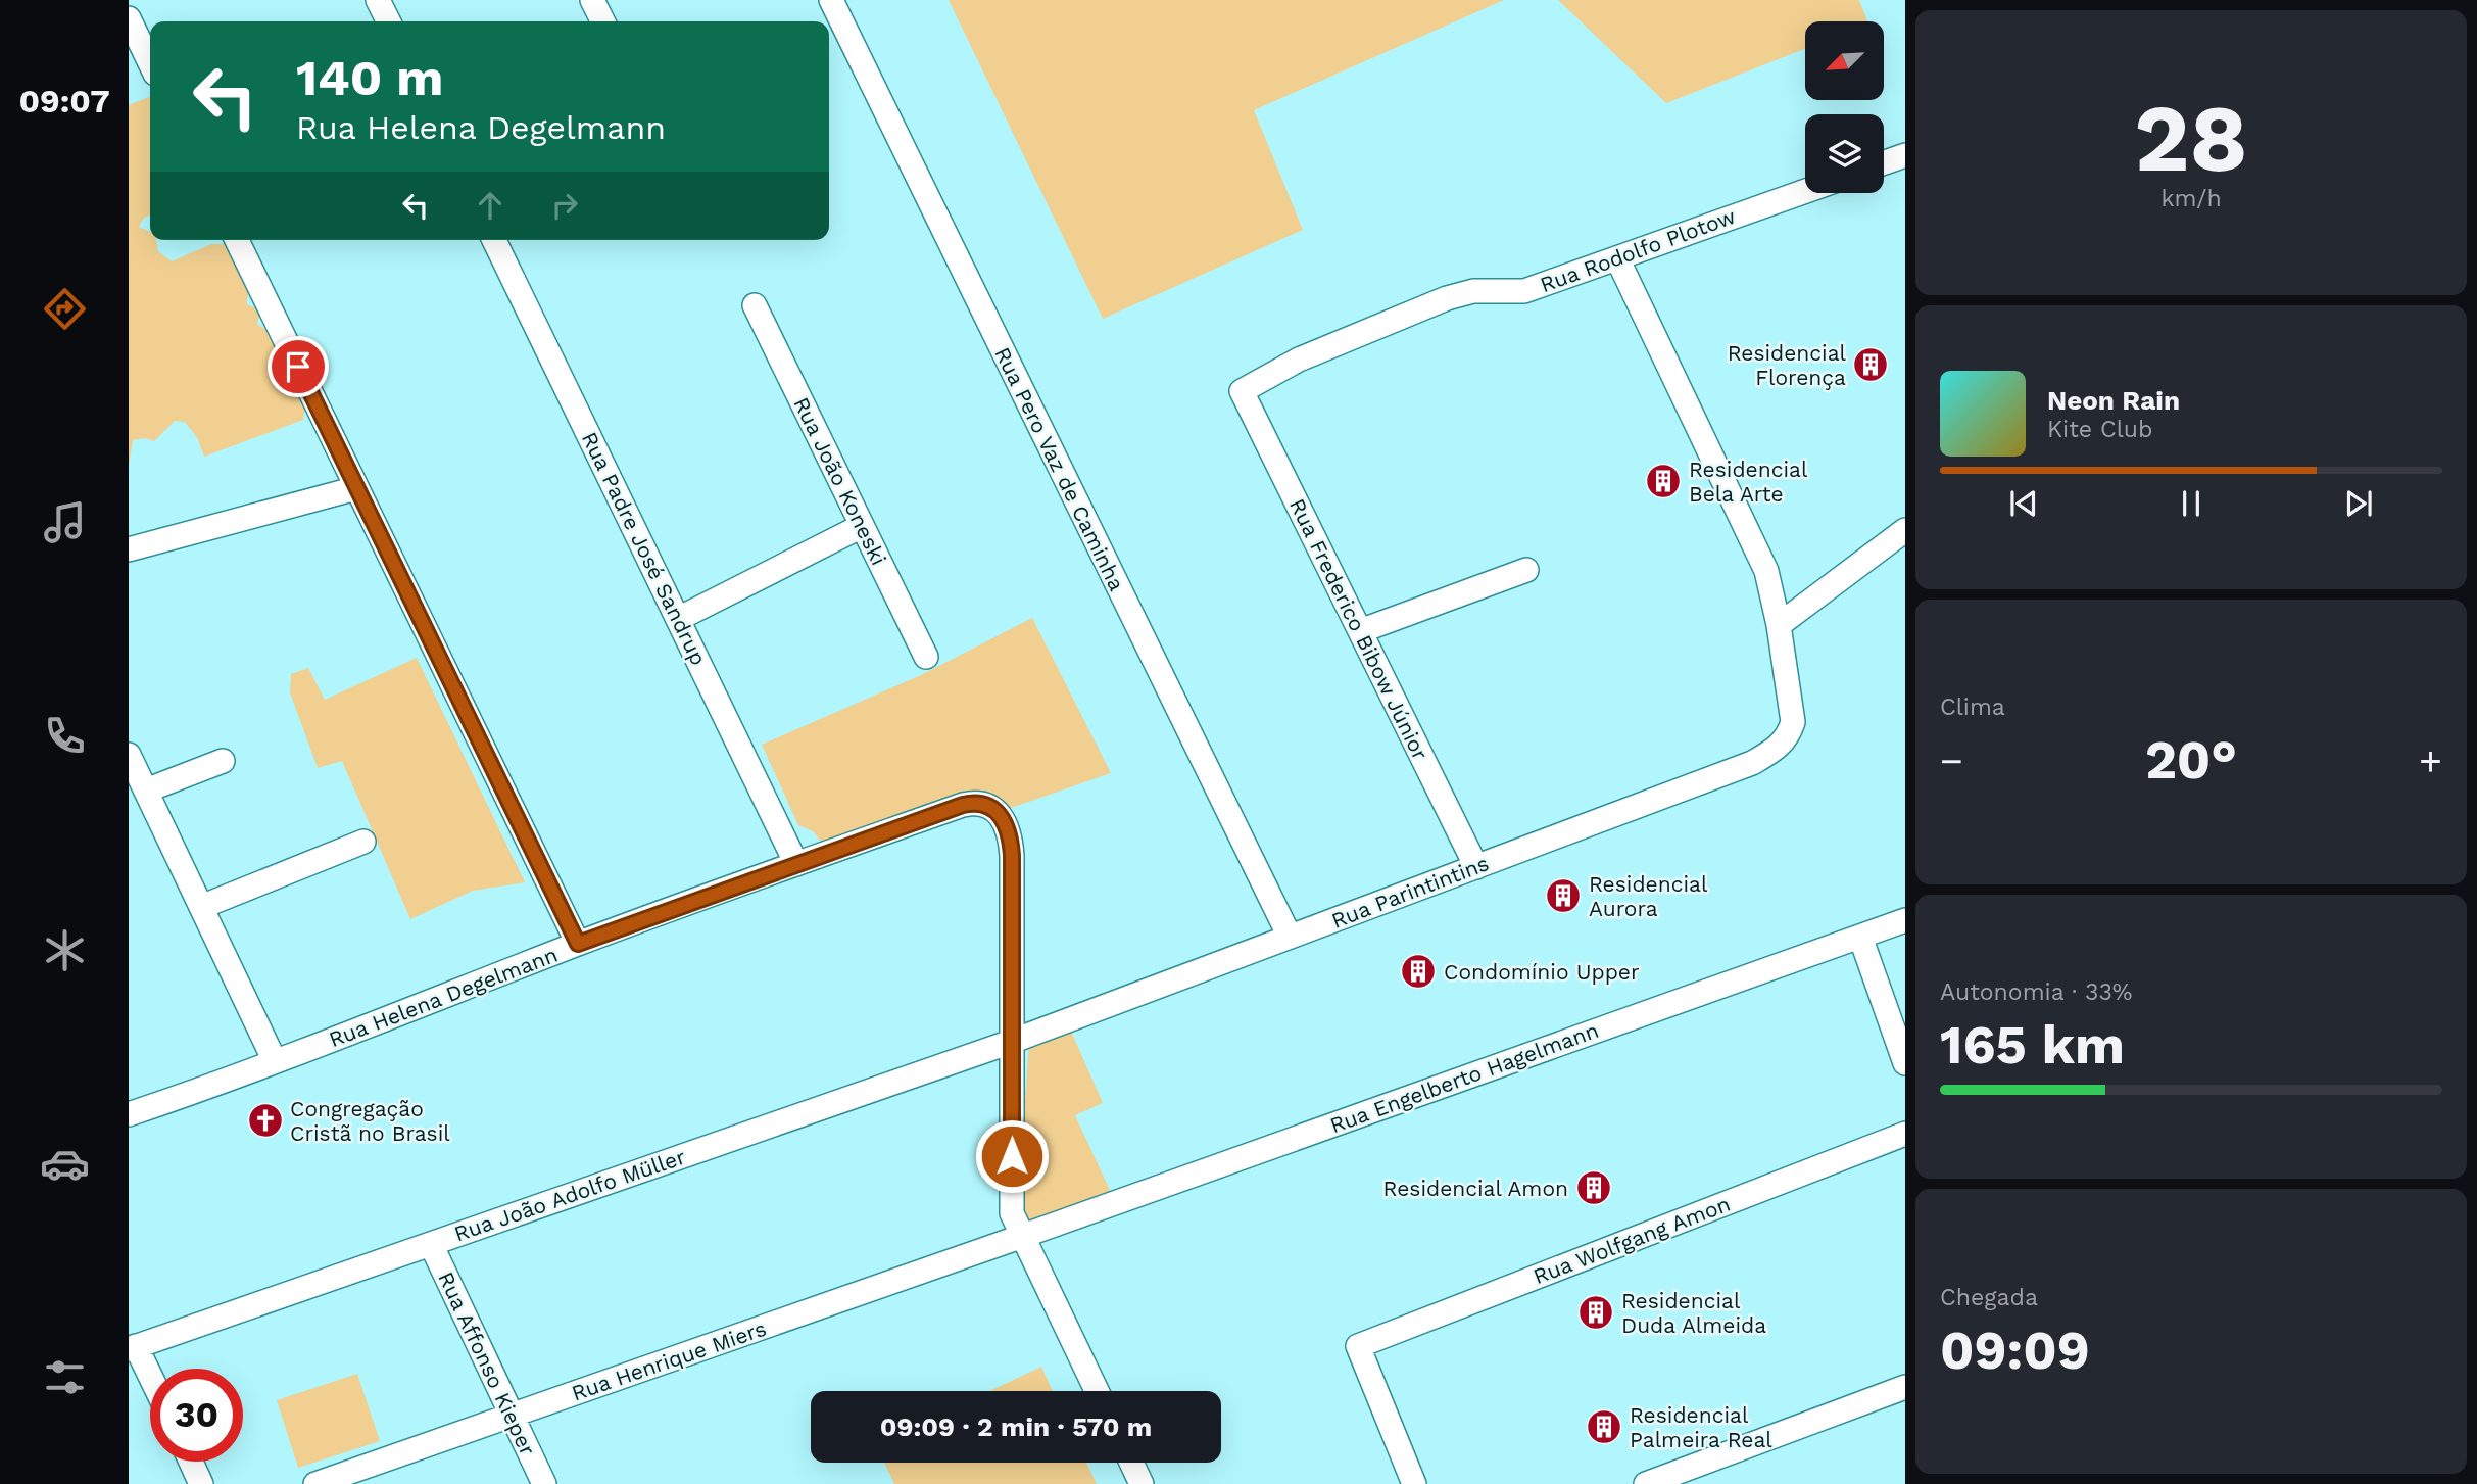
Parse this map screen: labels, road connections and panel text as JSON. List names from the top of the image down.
{
  "streets": {
    "street": [
      "Rua Rodolfo Plotow",
      "Rua Pero Vaz de Caminha",
      "Rua João Koneski",
      "Rua Padre José Sandrup",
      "Rua Frederico Bibow Júnior",
      "Rua Parintintins",
      "Rua Helena Degelmann",
      "Rua Engelberto Hagelmann",
      "Rua João Adolfo Müller",
      "Rua Wolfgang Amon",
      "Rua Henrique Miers",
      "Rua Affonso Kieper"
    ]
  },
  "crossings": [
    ["Rua Rodolfo Plotow", "Rua Frederico Bibow Júnior"],
    ["Rua Pero Vaz de Caminha", "Rua Parintintins"],
    ["Rua Padre José Sandrup", "Rua Helena Degelmann"],
    ["Rua Frederico Bibow Júnior", "Rua Parintintins"],
    ["Rua Parintintins", "Rua Helena Degelmann"],
    ["Rua Parintintins", "Rua João Adolfo Müller"],
    ["Rua Helena Degelmann", "Rua João Adolfo Müller"],
    ["Rua Engelberto Hagelmann", "Rua Henrique Miers"],
    ["Rua João Adolfo Müller", "Rua Affonso Kieper"],
    ["Rua Henrique Miers", "Rua Affonso Kieper"]
  ],
  "places": {
    "building": [
      "Residencial Florença",
      "Residencial Bela Arte",
      "Residencial Aurora",
      "Condomínio Upper",
      "Residencial Amon",
      "Residencial Duda Almeida",
      "Residencial Palmeira Real"
    ],
    "church": ["Congregação Cristã no Brasil"]
  },
  "north": "bottom left",
  "page": {
    "tabs": "09:07",
    "tile": [
      ["28", "km/h"],
      "Clima",
      ["Autonomia · 33%", "165 km"],
      ["Chegada", "09:09"]
    ],
    "turn": ["140 m", "Rua Helena Degelmann"],
    "song": ["Neon Rain", "Kite Club"],
    "heat": ["−", "20°", "+"],
    "limit": "30",
    "trip": "09:09 · 2 min · 570 m"
  }
}
